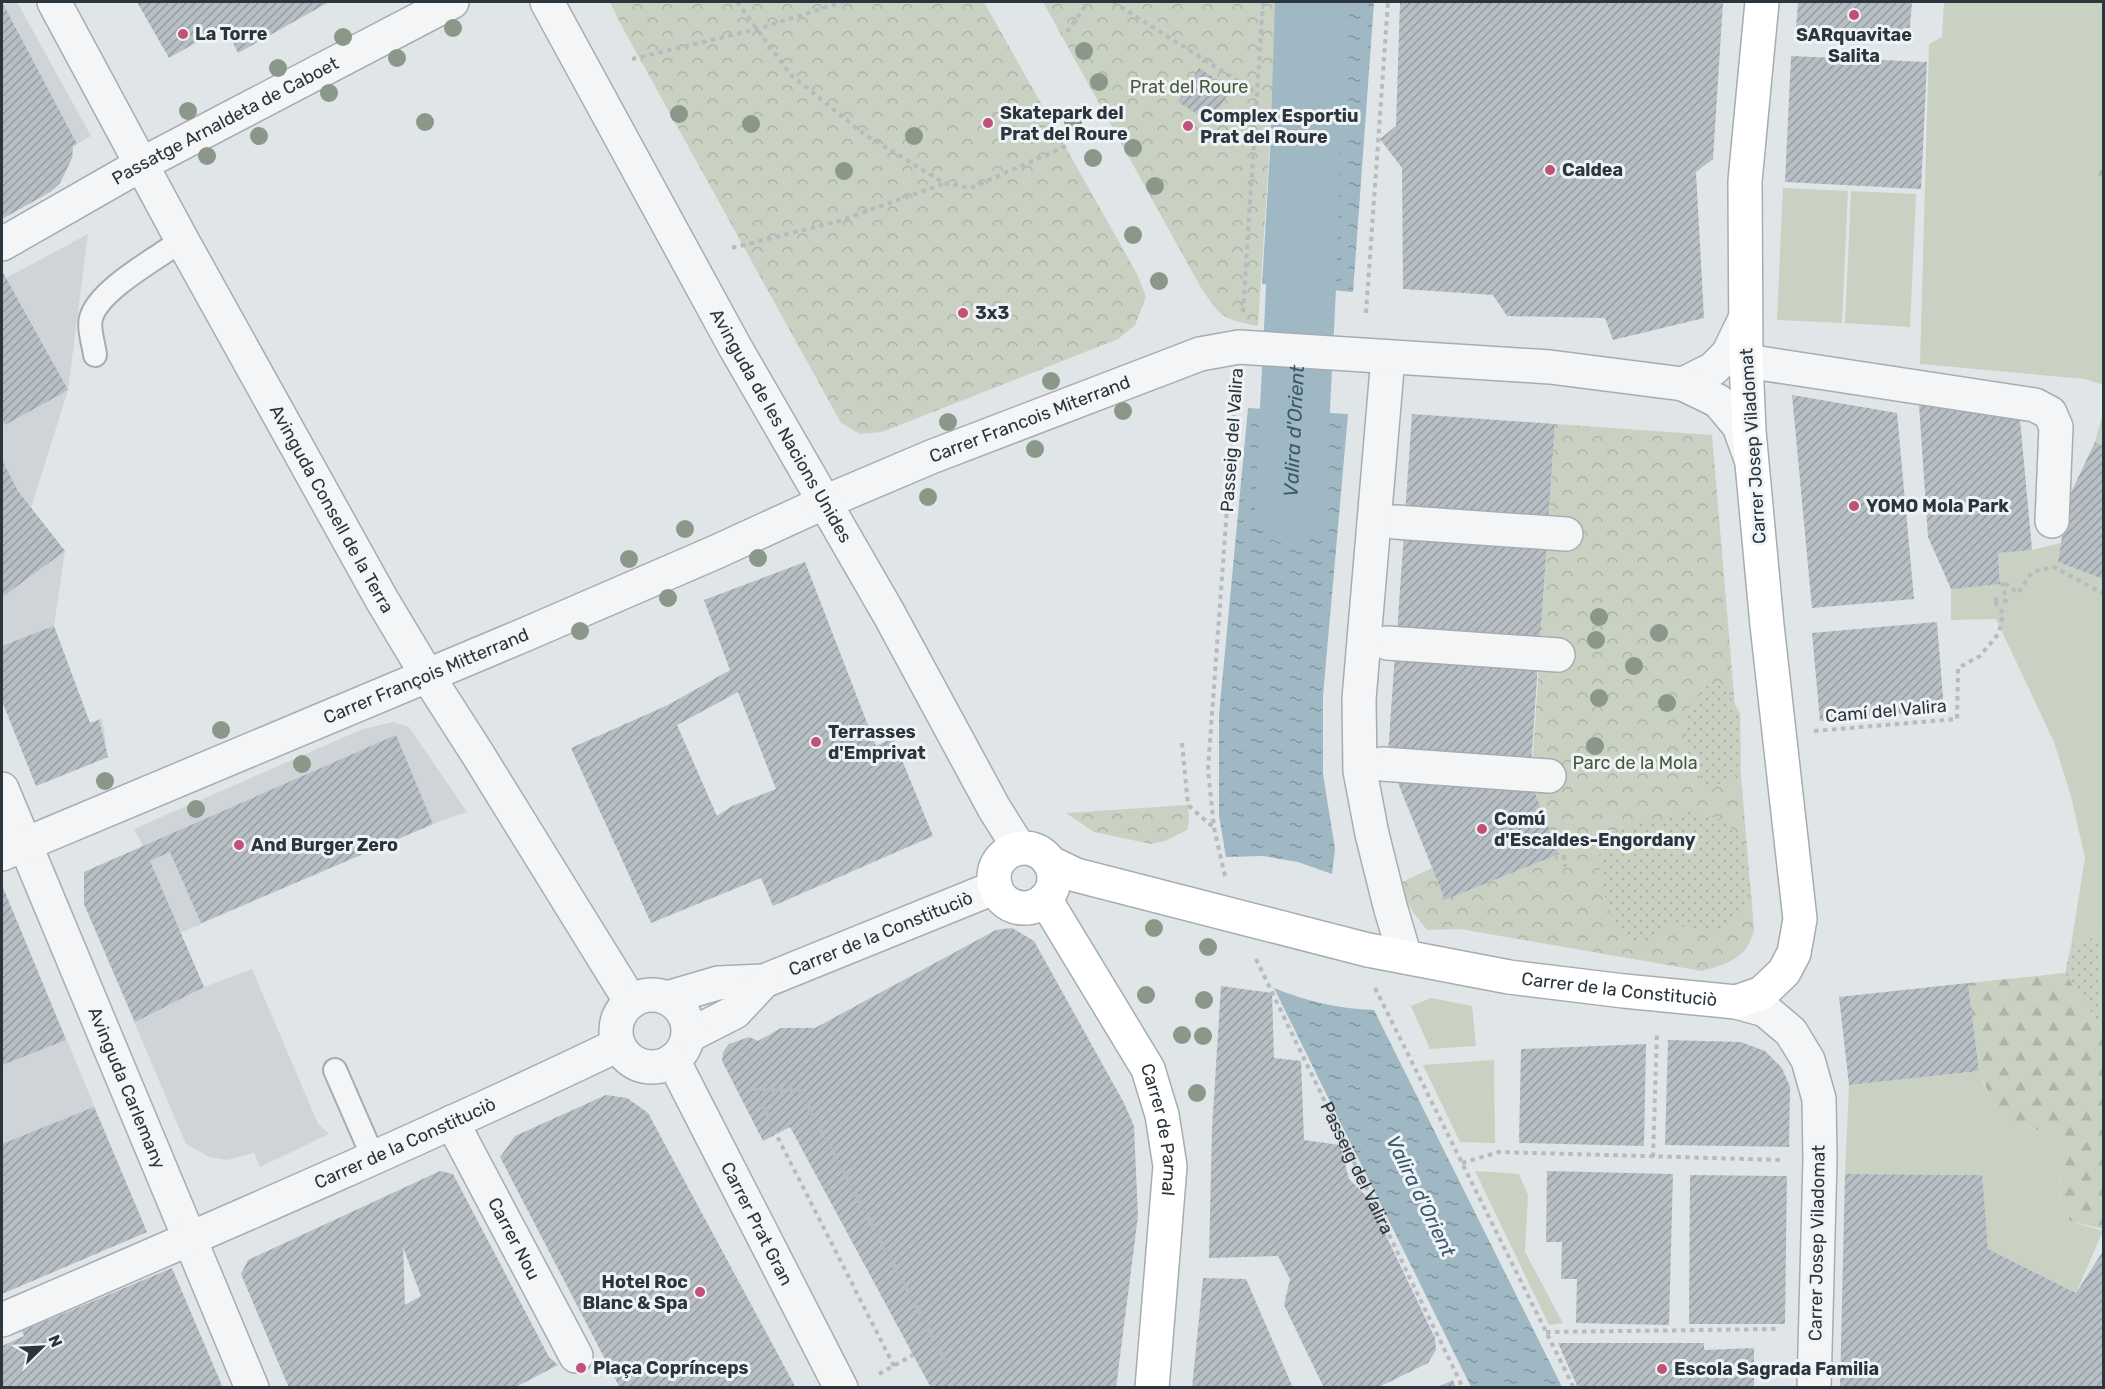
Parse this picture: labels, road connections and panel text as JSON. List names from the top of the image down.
{
  "streets": {
    "main road": ["Carrer Josep Viladomat", "Carrer de la Constituciò", "Carrer de Parnal"],
    "street": [
      "Passatge Arnaldeta de Caboet",
      "Carrer Francois Miterrand",
      "Avinguda de les Nacions Unides",
      "Avinguda Consell de la Terra",
      "Carrer François Mitterrand",
      "Avinguda Carlemany",
      "Carrer Prat Gran",
      "Carrer Nou"
    ],
    "path": ["Passeig del Valira", "Camí del Valira"]
  },
  "crossings": [
    ["Passatge Arnaldeta de Caboet", "Avinguda Consell de la Terra"],
    ["Carrer Francois Miterrand", "Avinguda de les Nacions Unides"],
    ["Carrer Francois Miterrand", "Passeig del Valira"],
    ["Carrer Francois Miterrand", "Carrer François Mitterrand"],
    ["Avinguda de les Nacions Unides", "Carrer François Mitterrand"],
    ["Avinguda de les Nacions Unides", "Carrer de la Constituciò"],
    ["Avinguda de les Nacions Unides", "Carrer de Parnal"],
    ["Carrer Josep Viladomat", "Carrer de la Constituciò"],
    ["Avinguda Consell de la Terra", "Carrer François Mitterrand"],
    ["Avinguda Consell de la Terra", "Carrer de la Constituciò"],
    ["Avinguda Consell de la Terra", "Carrer Prat Gran"],
    ["Carrer François Mitterrand", "Avinguda Carlemany"],
    ["Carrer de la Constituciò", "Avinguda Carlemany"],
    ["Carrer de la Constituciò", "Carrer de Parnal"],
    ["Carrer de la Constituciò", "Carrer Prat Gran"],
    ["Carrer de la Constituciò", "Carrer Nou"]
  ],
  "water": ["Valira d'Orient"],
  "parks": ["Prat del Roure", "Parc de la Mola"],
  "places": [
    "SARquavitae Salita",
    "La Torre",
    "Skatepark del Prat del Roure",
    "Complex Esportiu Prat del Roure",
    "Caldea",
    "3x3",
    "YOMO Mola Park",
    "Terrasses d'Emprivat",
    "Comú d'Escaldes-Engordany",
    "And Burger Zero",
    "Hotel Roc Blanc & Spa",
    "Plaça Coprínceps",
    "Escola Sagrada Familia"
  ],
  "north": "top right"
}
